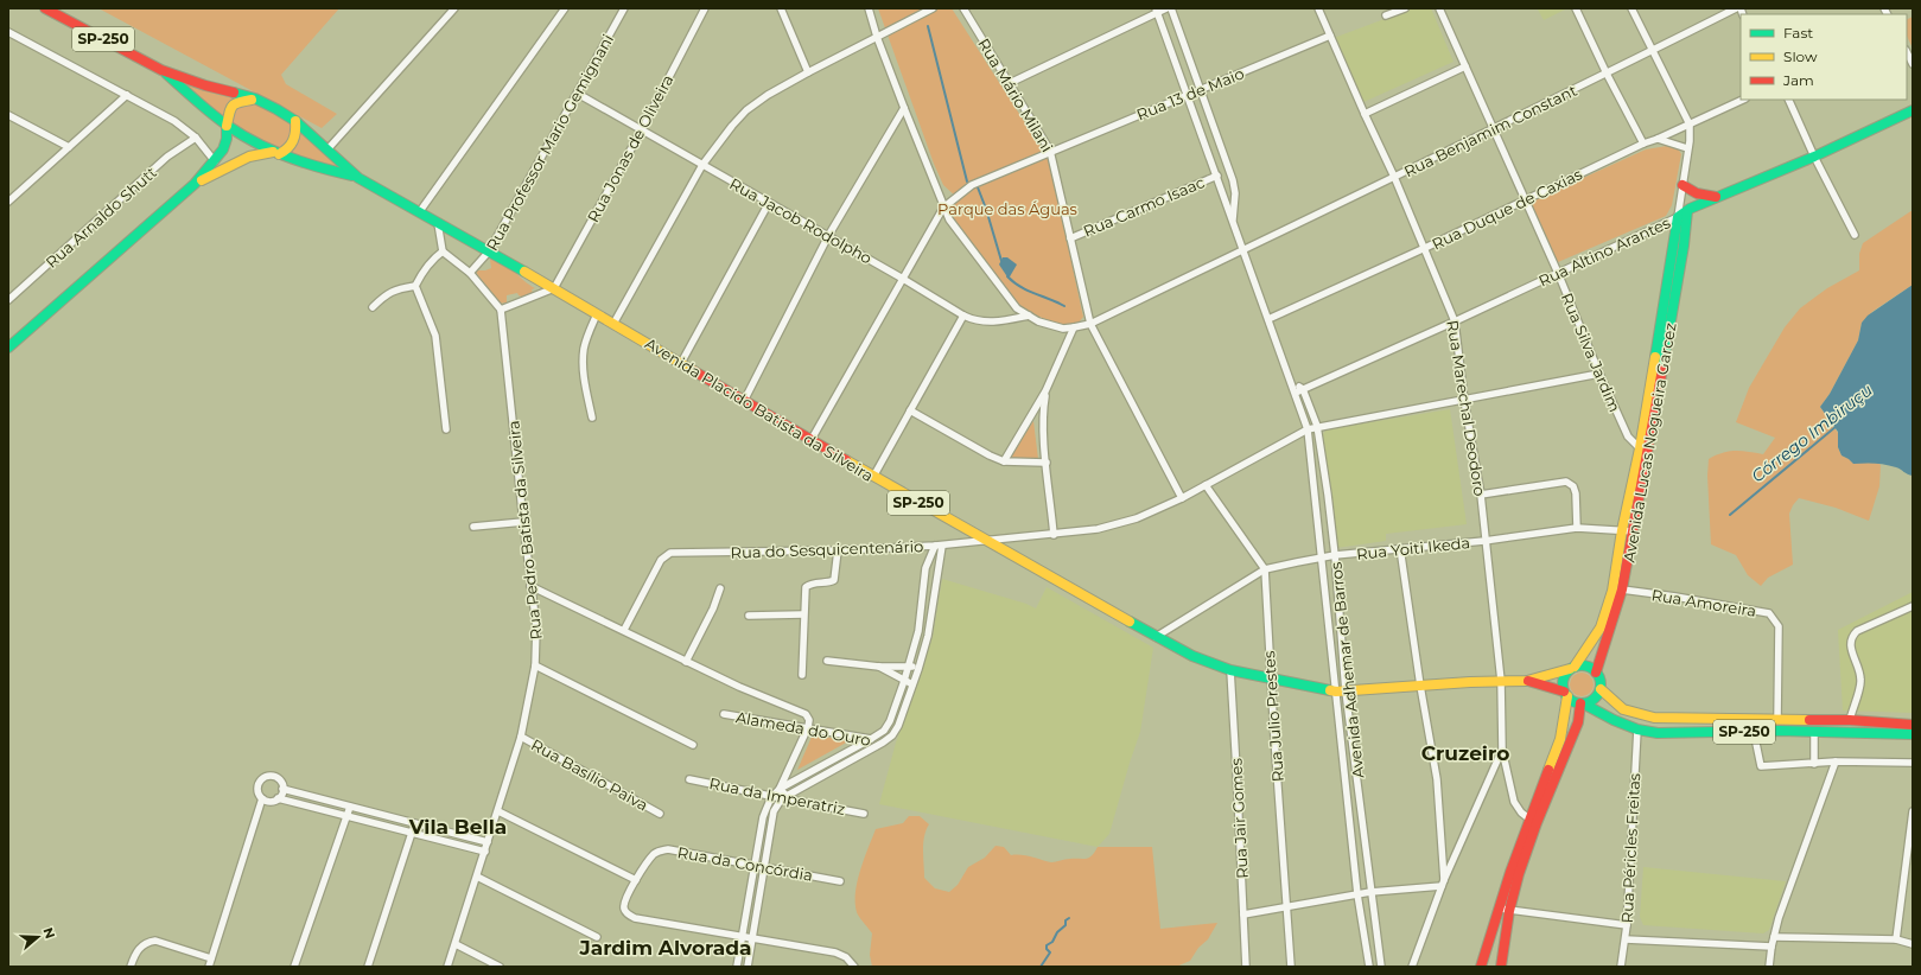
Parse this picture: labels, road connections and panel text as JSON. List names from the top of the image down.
{
  "streets": {
    "main road": [
      "SP-250",
      "Rua Altino Arantes",
      "Avenida Placido Batista da Silveira",
      "Avenida Lucas Nogueira Garcez"
    ],
    "street": [
      "Rua 13 de Maio",
      "Rua Mário Milani",
      "Rua Benjamim Constant",
      "Rua Professor Mario Gemignani",
      "Rua Jonas de Oliveira",
      "Rua Carmo Isaac",
      "Rua Duque de Caxias",
      "Rua Arnaldo Shutt",
      "Rua Jacob Rodolpho",
      "Rua Silva Jardim",
      "Rua Marechal Deodoro",
      "Rua Pedro Batista da Silveira",
      "Rua Yoiti Ikeda",
      "Rua do Sesquicentenário",
      "Rua Amoreira",
      "Avenida Adhemar de Barros",
      "Rua Julio Prestes",
      "Alameda do Ouro",
      "Rua Basílio Paiva",
      "Rua da Imperatriz",
      "Rua Jair Gomes",
      "Rua Péricles Freitas",
      "Rua da Concórdia"
    ]
  },
  "crossings": [
    ["SP-250", "Avenida Placido Batista da Silveira"],
    ["SP-250", "Avenida Lucas Nogueira Garcez"],
    ["SP-250", "Rua Amoreira"],
    ["SP-250", "Rua Péricles Freitas"],
    ["Rua 13 de Maio", "Rua Mário Milani"],
    ["Rua 13 de Maio", "Rua Benjamim Constant"],
    ["Rua 13 de Maio", "Rua Marechal Deodoro"],
    ["Rua 13 de Maio", "Avenida Adhemar de Barros"],
    ["Rua Mário Milani", "Rua Benjamim Constant"],
    ["Rua Mário Milani", "Rua Carmo Isaac"],
    ["Rua Mário Milani", "Rua do Sesquicentenário"],
    ["Rua Benjamim Constant", "Rua Jacob Rodolpho"],
    ["Rua Benjamim Constant", "Rua Silva Jardim"],
    ["Rua Benjamim Constant", "Rua Marechal Deodoro"],
    ["Rua Benjamim Constant", "Avenida Adhemar de Barros"],
    ["Rua Professor Mario Gemignani", "Rua Jacob Rodolpho"],
    ["Rua Professor Mario Gemignani", "Avenida Placido Batista da Silveira"],
    ["Rua Jonas de Oliveira", "Rua Jacob Rodolpho"],
    ["Rua Jonas de Oliveira", "Avenida Placido Batista da Silveira"],
    ["Rua Carmo Isaac", "Avenida Adhemar de Barros"],
    ["Rua Duque de Caxias", "Rua Silva Jardim"],
    ["Rua Duque de Caxias", "Rua Marechal Deodoro"],
    ["Rua Duque de Caxias", "Avenida Adhemar de Barros"],
    ["Rua Altino Arantes", "Rua Silva Jardim"],
    ["Rua Altino Arantes", "Rua Marechal Deodoro"],
    ["Rua Altino Arantes", "Avenida Lucas Nogueira Garcez"],
    ["Rua Altino Arantes", "Avenida Adhemar de Barros"],
    ["Rua Silva Jardim", "Avenida Lucas Nogueira Garcez"],
    ["Rua Silva Jardim", "Rua do Sesquicentenário"],
    ["Rua Marechal Deodoro", "Avenida Placido Batista da Silveira"],
    ["Rua Marechal Deodoro", "Rua Yoiti Ikeda"],
    ["Rua Marechal Deodoro", "Rua do Sesquicentenário"],
    ["Avenida Placido Batista da Silveira", "Avenida Lucas Nogueira Garcez"],
    ["Avenida Placido Batista da Silveira", "Rua Yoiti Ikeda"],
    ["Avenida Placido Batista da Silveira", "Rua do Sesquicentenário"],
    ["Avenida Placido Batista da Silveira", "Avenida Adhemar de Barros"],
    ["Avenida Placido Batista da Silveira", "Rua Julio Prestes"],
    ["Avenida Placido Batista da Silveira", "Rua Jair Gomes"],
    ["Avenida Lucas Nogueira Garcez", "Rua Yoiti Ikeda"],
    ["Avenida Lucas Nogueira Garcez", "Rua Amoreira"],
    ["Rua Pedro Batista da Silveira", "Rua Basílio Paiva"],
    ["Rua Yoiti Ikeda", "Avenida Adhemar de Barros"],
    ["Rua Yoiti Ikeda", "Rua Julio Prestes"],
    ["Rua do Sesquicentenário", "Avenida Adhemar de Barros"]
  ],
  "districts": ["Cruzeiro", "Vila Bella", "Jardim Alvorada"],
  "water": ["Córrego Imbiruçu"],
  "parks": ["Parque das Águas"],
  "legend": ["Fast", "Slow", "Jam"],
  "north": "right"
}
